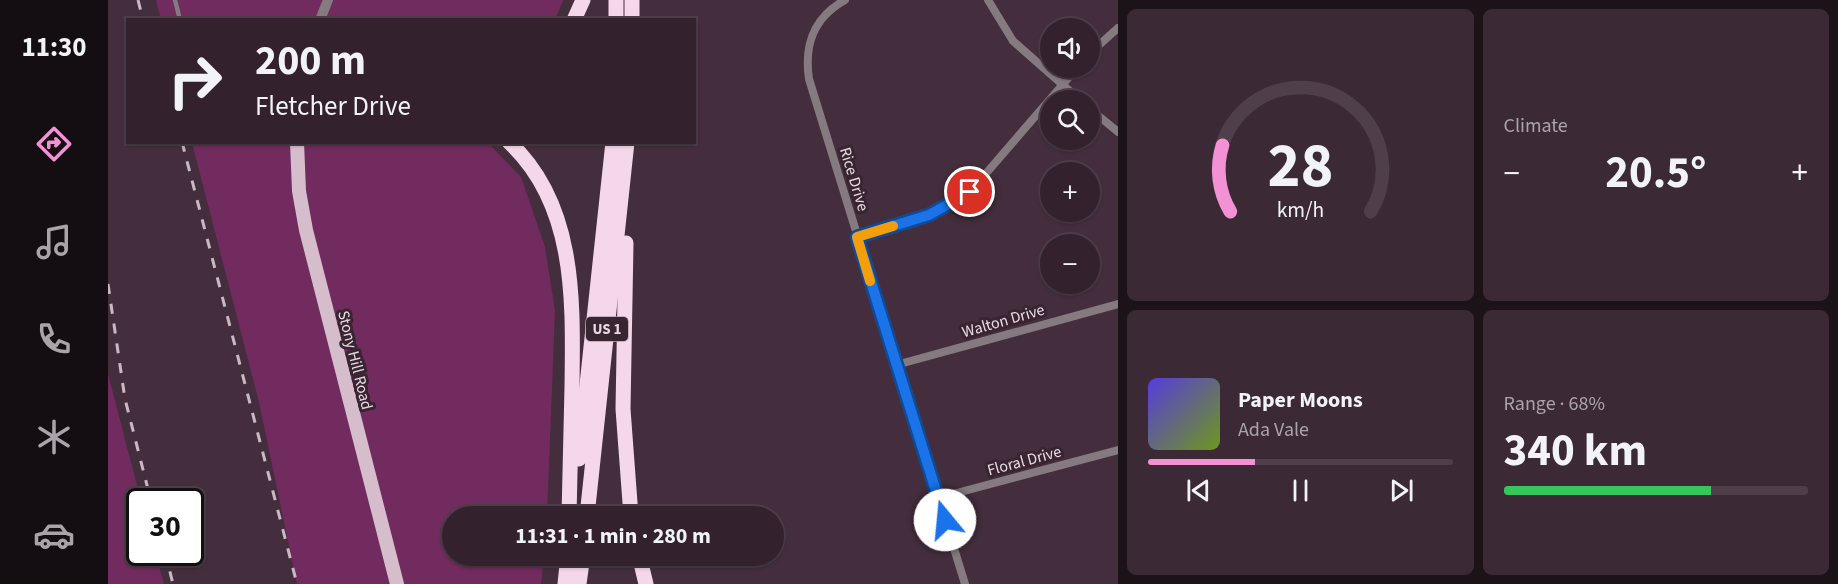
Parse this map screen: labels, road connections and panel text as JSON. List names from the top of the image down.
{
  "streets": {
    "highway": ["US 1"],
    "main road": ["Stony Hill Road"],
    "street": ["Rice Drive", "Walton Drive", "Floral Drive"]
  },
  "crossings": [
    ["Rice Drive", "Walton Drive"],
    ["Rice Drive", "Floral Drive"]
  ],
  "page": {
    "tabs": "11:30",
    "tile": [
      "Climate",
      ["Range · 68%", "340 km"]
    ],
    "map_buttons": ["+", "−"],
    "turn": ["200 m", "Fletcher Drive"],
    "heat": ["−", "20.5°", "+"],
    "song": ["Paper Moons", "Ada Vale"],
    "limit": "30",
    "trip": "11:31 · 1 min · 280 m",
    "gauge": ["28", "km/h"]
  }
}
